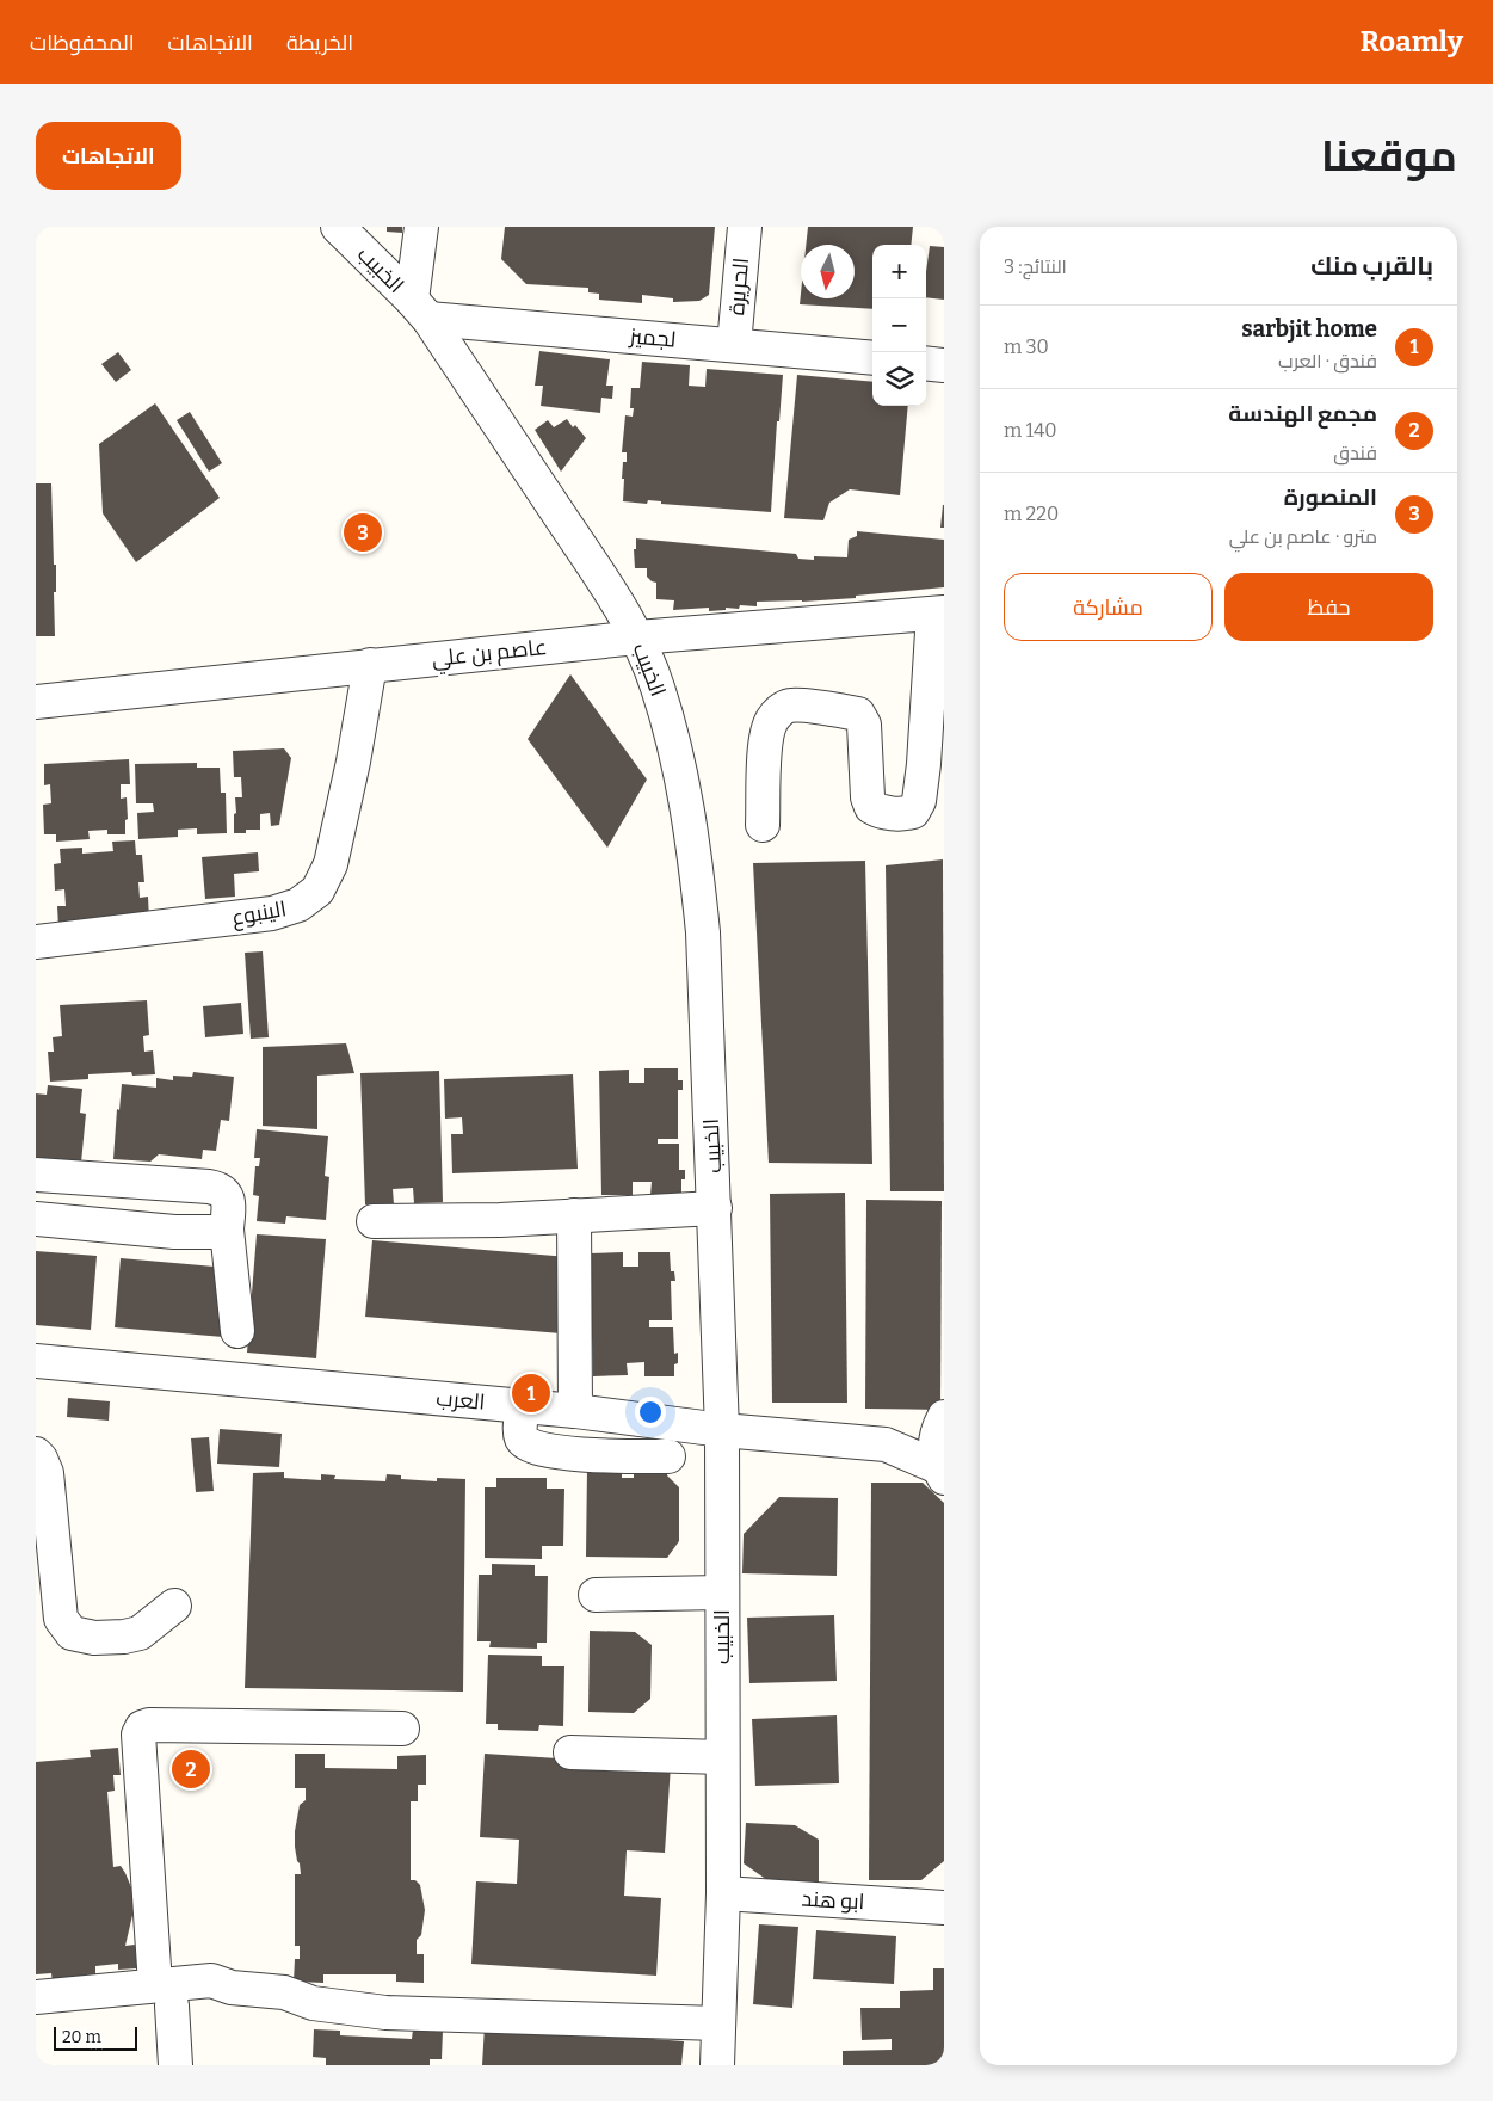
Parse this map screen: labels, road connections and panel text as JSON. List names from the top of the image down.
{
  "streets": {
    "street": [
      "الخبيب",
      "الحريرة",
      "لجميز",
      "عاصم بن علي",
      "الينبوع",
      "العرب",
      "ابو هند"
    ]
  },
  "crossings": [
    ["الخبيب", "لجميز"],
    ["الخبيب", "عاصم بن علي"],
    ["الخبيب", "العرب"],
    ["الخبيب", "ابو هند"],
    ["الحريرة", "لجميز"],
    ["عاصم بن علي", "الينبوع"]
  ],
  "scale_bar": "20 m",
  "north": "bottom",
  "page": {
    "header": "Roamly",
    "nav": ["الخريطة", "الاتجاهات", "المحفوظات"],
    "title": "موقعنا",
    "buttons": [
      "الاتجاهات",
      ["حفظ", "مشاركة"]
    ],
    "heading": ["بالقرب منك", "النتائج: 3"],
    "map_buttons": ["+", "−"],
    "list": [
      {
        "mark": "1",
        "name": "sarbjit home",
        "note": "فندق · العرب",
        "value": "30 m"
      },
      {
        "mark": "2",
        "name": "مجمع الهندسة",
        "note": "فندق",
        "value": "140 m"
      },
      {
        "mark": "3",
        "name": "المنصورة",
        "note": "مترو · عاصم بن علي",
        "value": "220 m"
      }
    ],
    "pins": ["3", "1", "2"],
    "scale": "20 m"
  }
}
